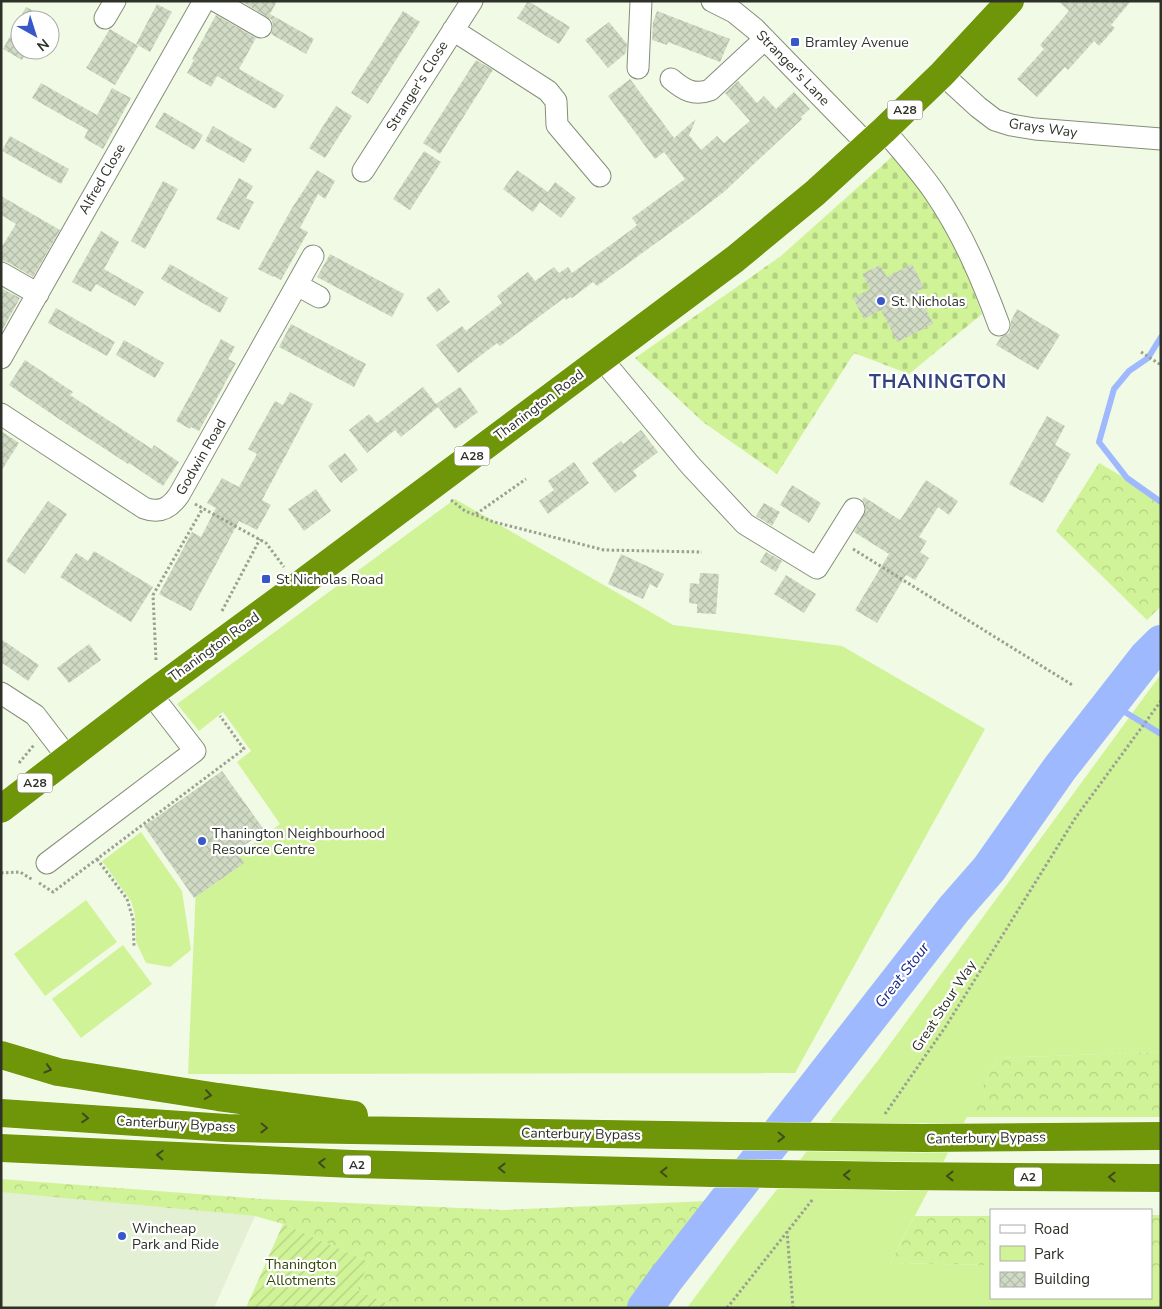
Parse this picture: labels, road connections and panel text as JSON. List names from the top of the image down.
{
  "streets": {
    "highway": [
      "A28",
      "Thanington Road",
      "Canterbury Bypass",
      "A2"
    ],
    "street": [
      "Stranger's Lane",
      "Stranger's Close",
      "Grays Way",
      "Alfred Close",
      "Godwin Road"
    ],
    "path": ["Great Stour Way"]
  },
  "crossings": [
    ["Stranger's Lane", "Thanington Road"],
    ["A28", "Grays Way"],
    ["A28", "Thanington Road"],
    ["Grays Way", "Thanington Road"]
  ],
  "districts": ["THANINGTON"],
  "water": ["Great Stour"],
  "parks": ["Thanington Allotments"],
  "places": {
    "transit": ["Bramley Avenue", "St Nicholas Road"],
    "other": ["St. Nicholas", "Thanington Neighbourhood Resource Centre", "Wincheap Park and Ride"]
  },
  "legend": ["Road", "Park", "Building"],
  "north": "bottom right"
}
